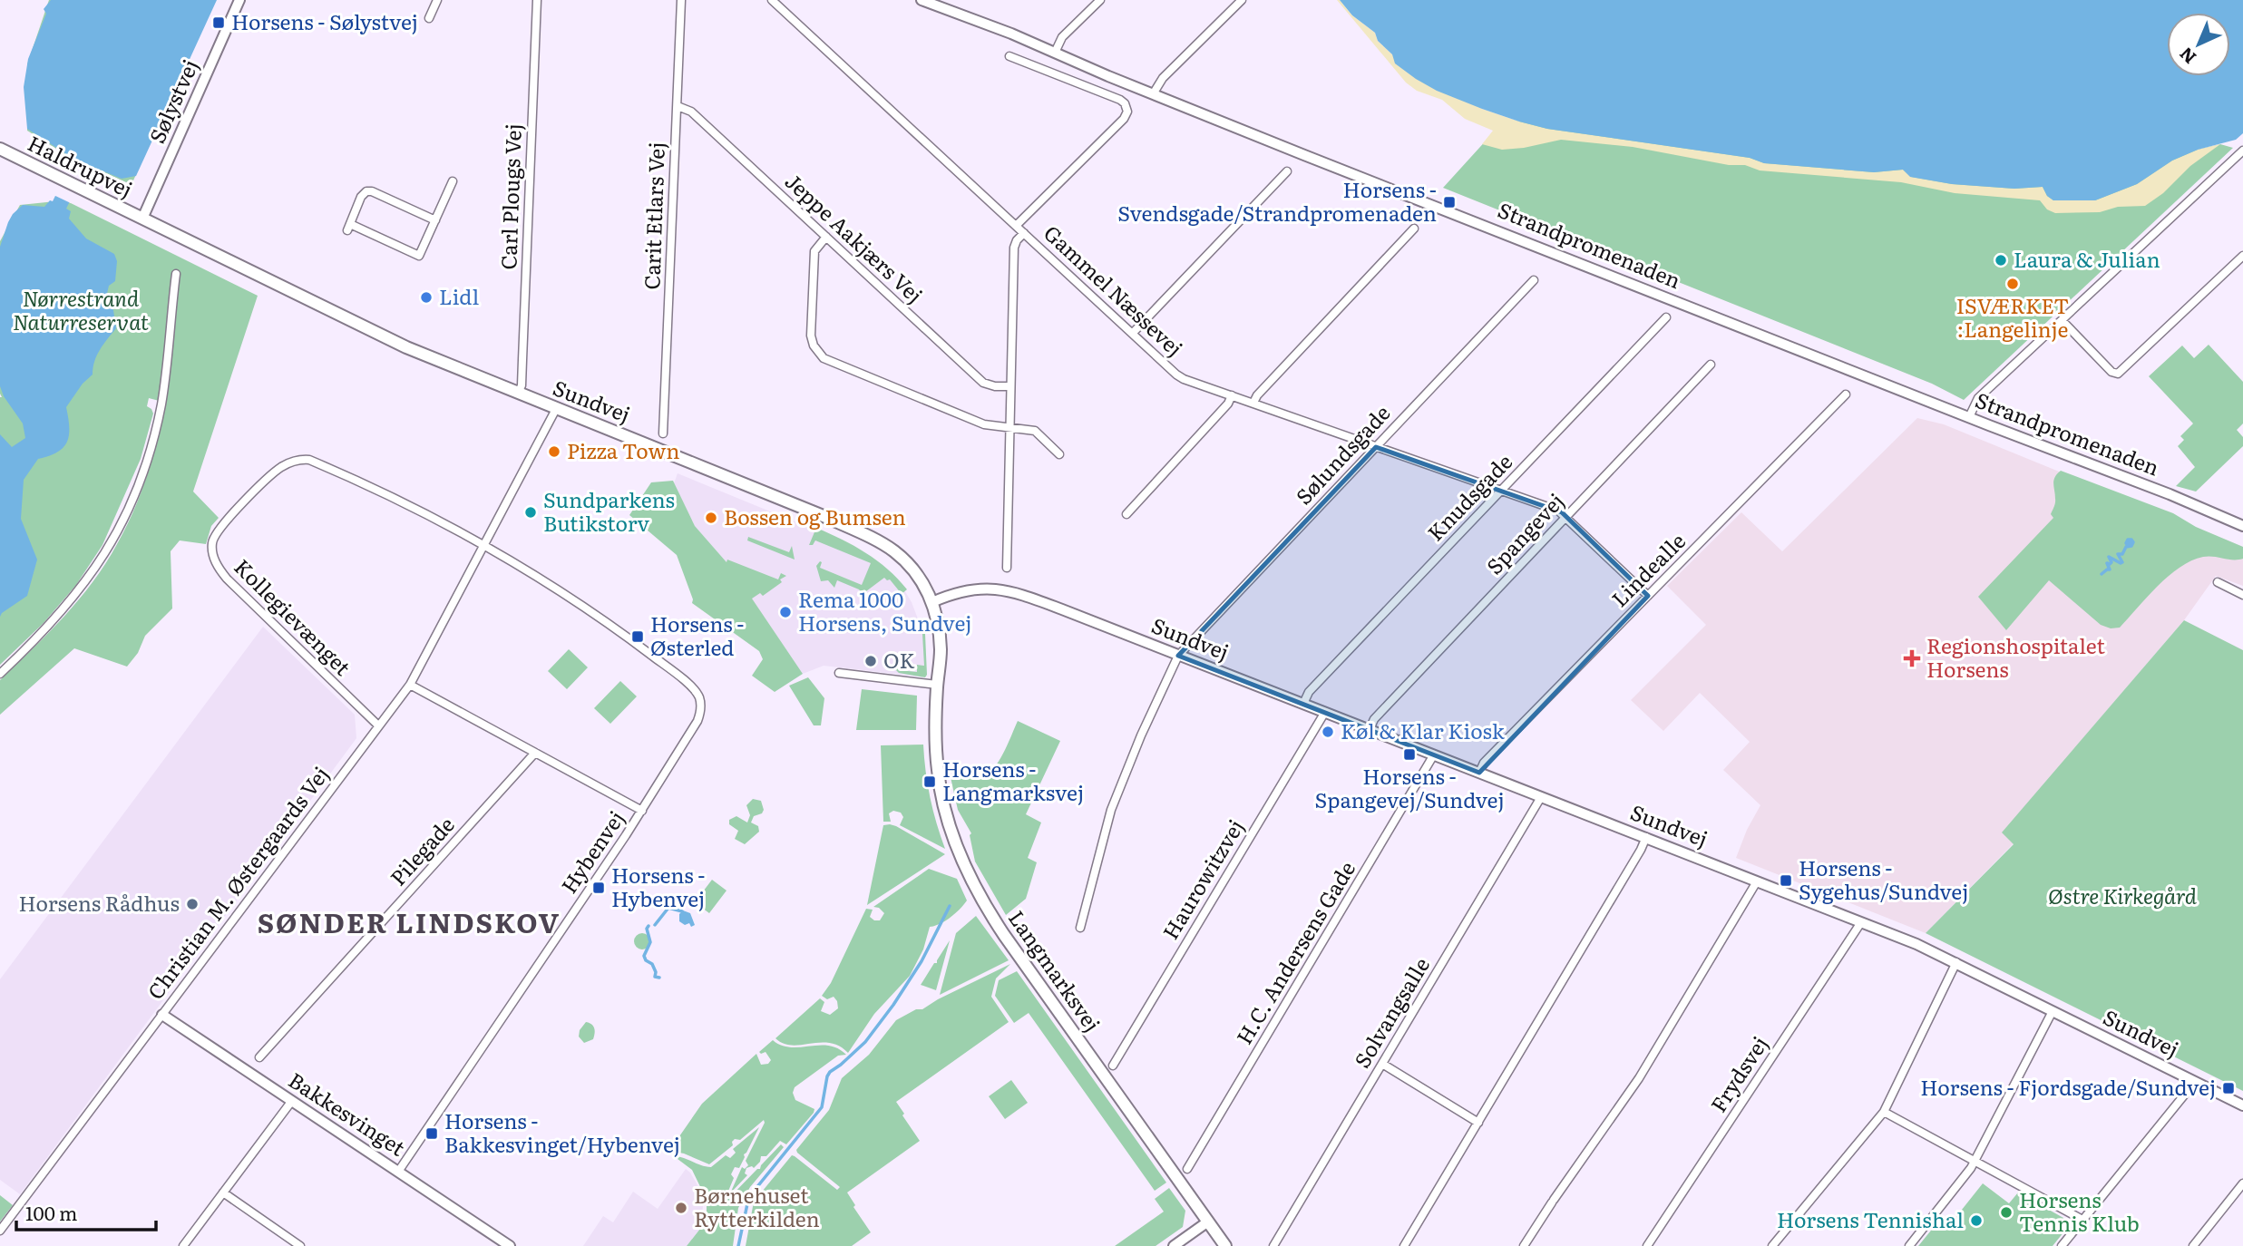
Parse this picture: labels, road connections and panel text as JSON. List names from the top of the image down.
{
  "streets": {
    "main road": ["Haldrupvej", "Sundvej", "Langmarksvej"],
    "street": [
      "Sølystvej",
      "Carl Plougs Vej",
      "Carit Etlars Vej",
      "Jeppe Aakjærs Vej",
      "Strandpromenaden",
      "Gammel Næssevej",
      "Sølundsgade",
      "Knudsgade",
      "Spangevej",
      "Lindealle",
      "Kollegievænget",
      "Pilegade",
      "Hybenvej",
      "Haurowitzvej",
      "Christian M. Østergaards Vej",
      "H.C. Andersens Gade",
      "Solvangsalle",
      "Frydsvej",
      "Bakkesvinget"
    ]
  },
  "crossings": [
    ["Sølystvej", "Haldrupvej"],
    ["Sølystvej", "Sundvej"],
    ["Haldrupvej", "Sundvej"],
    ["Carl Plougs Vej", "Sundvej"],
    ["Carit Etlars Vej", "Jeppe Aakjærs Vej"],
    ["Gammel Næssevej", "Sølundsgade"],
    ["Gammel Næssevej", "Knudsgade"],
    ["Gammel Næssevej", "Spangevej"],
    ["Sundvej", "Sølundsgade"],
    ["Sundvej", "Knudsgade"],
    ["Sundvej", "Spangevej"],
    ["Sundvej", "Lindealle"],
    ["Sundvej", "Haurowitzvej"],
    ["Sundvej", "Christian M. Østergaards Vej"],
    ["Sundvej", "H.C. Andersens Gade"],
    ["Sundvej", "Langmarksvej"],
    ["Sundvej", "Solvangsalle"],
    ["Sundvej", "Frydsvej"],
    ["Kollegievænget", "Hybenvej"],
    ["Kollegievænget", "Christian M. Østergaards Vej"],
    ["Hybenvej", "Christian M. Østergaards Vej"],
    ["Hybenvej", "Bakkesvinget"],
    ["Christian M. Østergaards Vej", "Bakkesvinget"]
  ],
  "districts": ["SØNDER LINDSKOV"],
  "parks": ["Nørrestrand Naturreservat", "Østre Kirkegård"],
  "places": {
    "transit": [
      "Horsens - Sølystvej",
      "Horsens - Svendsgade/Strandpromenaden",
      "Horsens - Østerled",
      "Horsens - Spangevej/Sundvej",
      "Horsens - Langmarksvej",
      "Horsens - Sygehus/Sundvej",
      "Horsens - Hybenvej",
      "Horsens - Fjordsgade/Sundvej",
      "Horsens - Bakkesvinget/Hybenvej"
    ],
    "other": [
      "Laura & Julian",
      "ISVÆRKET :Langelinje",
      "Lidl",
      "Pizza Town",
      "Sundparkens Butikstorv",
      "Bossen og Bumsen",
      "Rema 1000 Horsens, Sundvej",
      "OK",
      "Køl & Klar Kiosk",
      "Horsens Rådhus",
      "Børnehuset Rytterkilden",
      "Horsens Tennis Klub",
      "Horsens Tennishal"
    ],
    "health": ["Regionshospitalet Horsens"]
  },
  "scale_bar": "100 m",
  "north": "bottom left"
}
